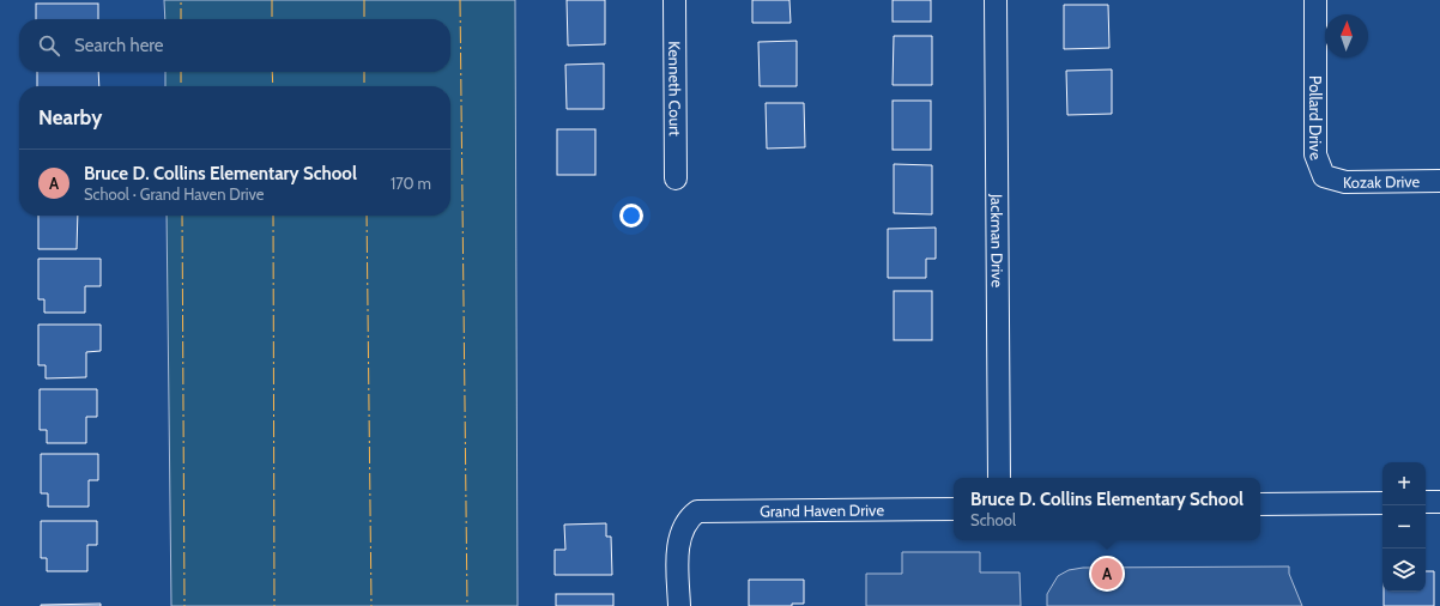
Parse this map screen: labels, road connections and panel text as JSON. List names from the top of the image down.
{
  "streets": {
    "street": [
      "Kenneth Court",
      "Pollard Drive",
      "Kozak Drive",
      "Jackman Drive",
      "Grand Haven Drive"
    ]
  },
  "crossings": [
    ["Pollard Drive", "Kozak Drive"]
  ],
  "north": "top",
  "page": {
    "search": "Search here",
    "heading": "Nearby",
    "list": [
      {
        "mark": "A",
        "name": "Bruce D. Collins Elementary School",
        "note": "School · Grand Haven Drive",
        "value": "170 m"
      }
    ],
    "map_buttons": ["+", "−"],
    "popup": ["Bruce D. Collins Elementary School", "School"],
    "pins": "A"
  }
}
